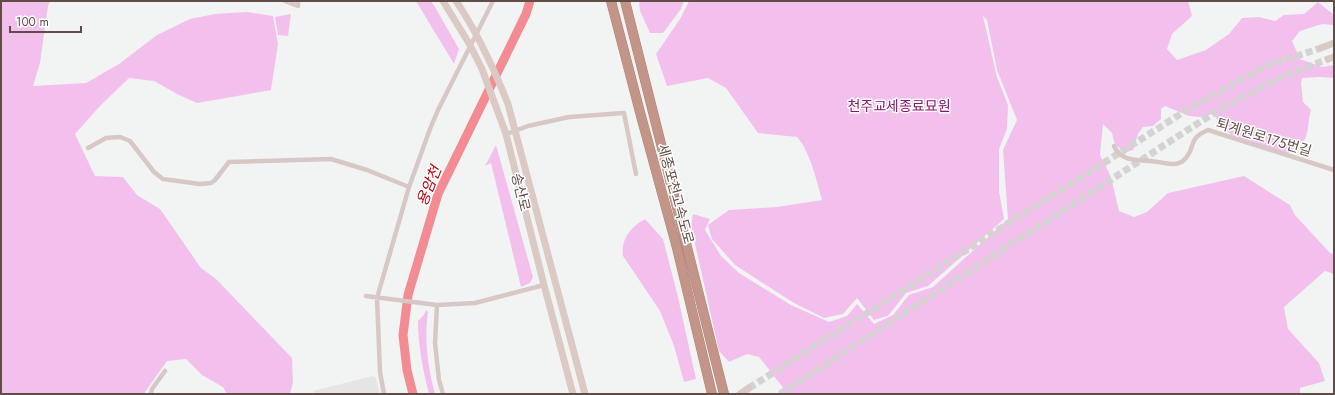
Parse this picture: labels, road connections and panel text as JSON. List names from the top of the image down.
{
  "streets": {
    "highway": ["세종포천고속도로"],
    "street": ["퇴계원로175번길", "송산로"]
  },
  "water": ["용암천"],
  "parks": ["천주교세종료묘원"],
  "scale_bar": "100 m"
}
